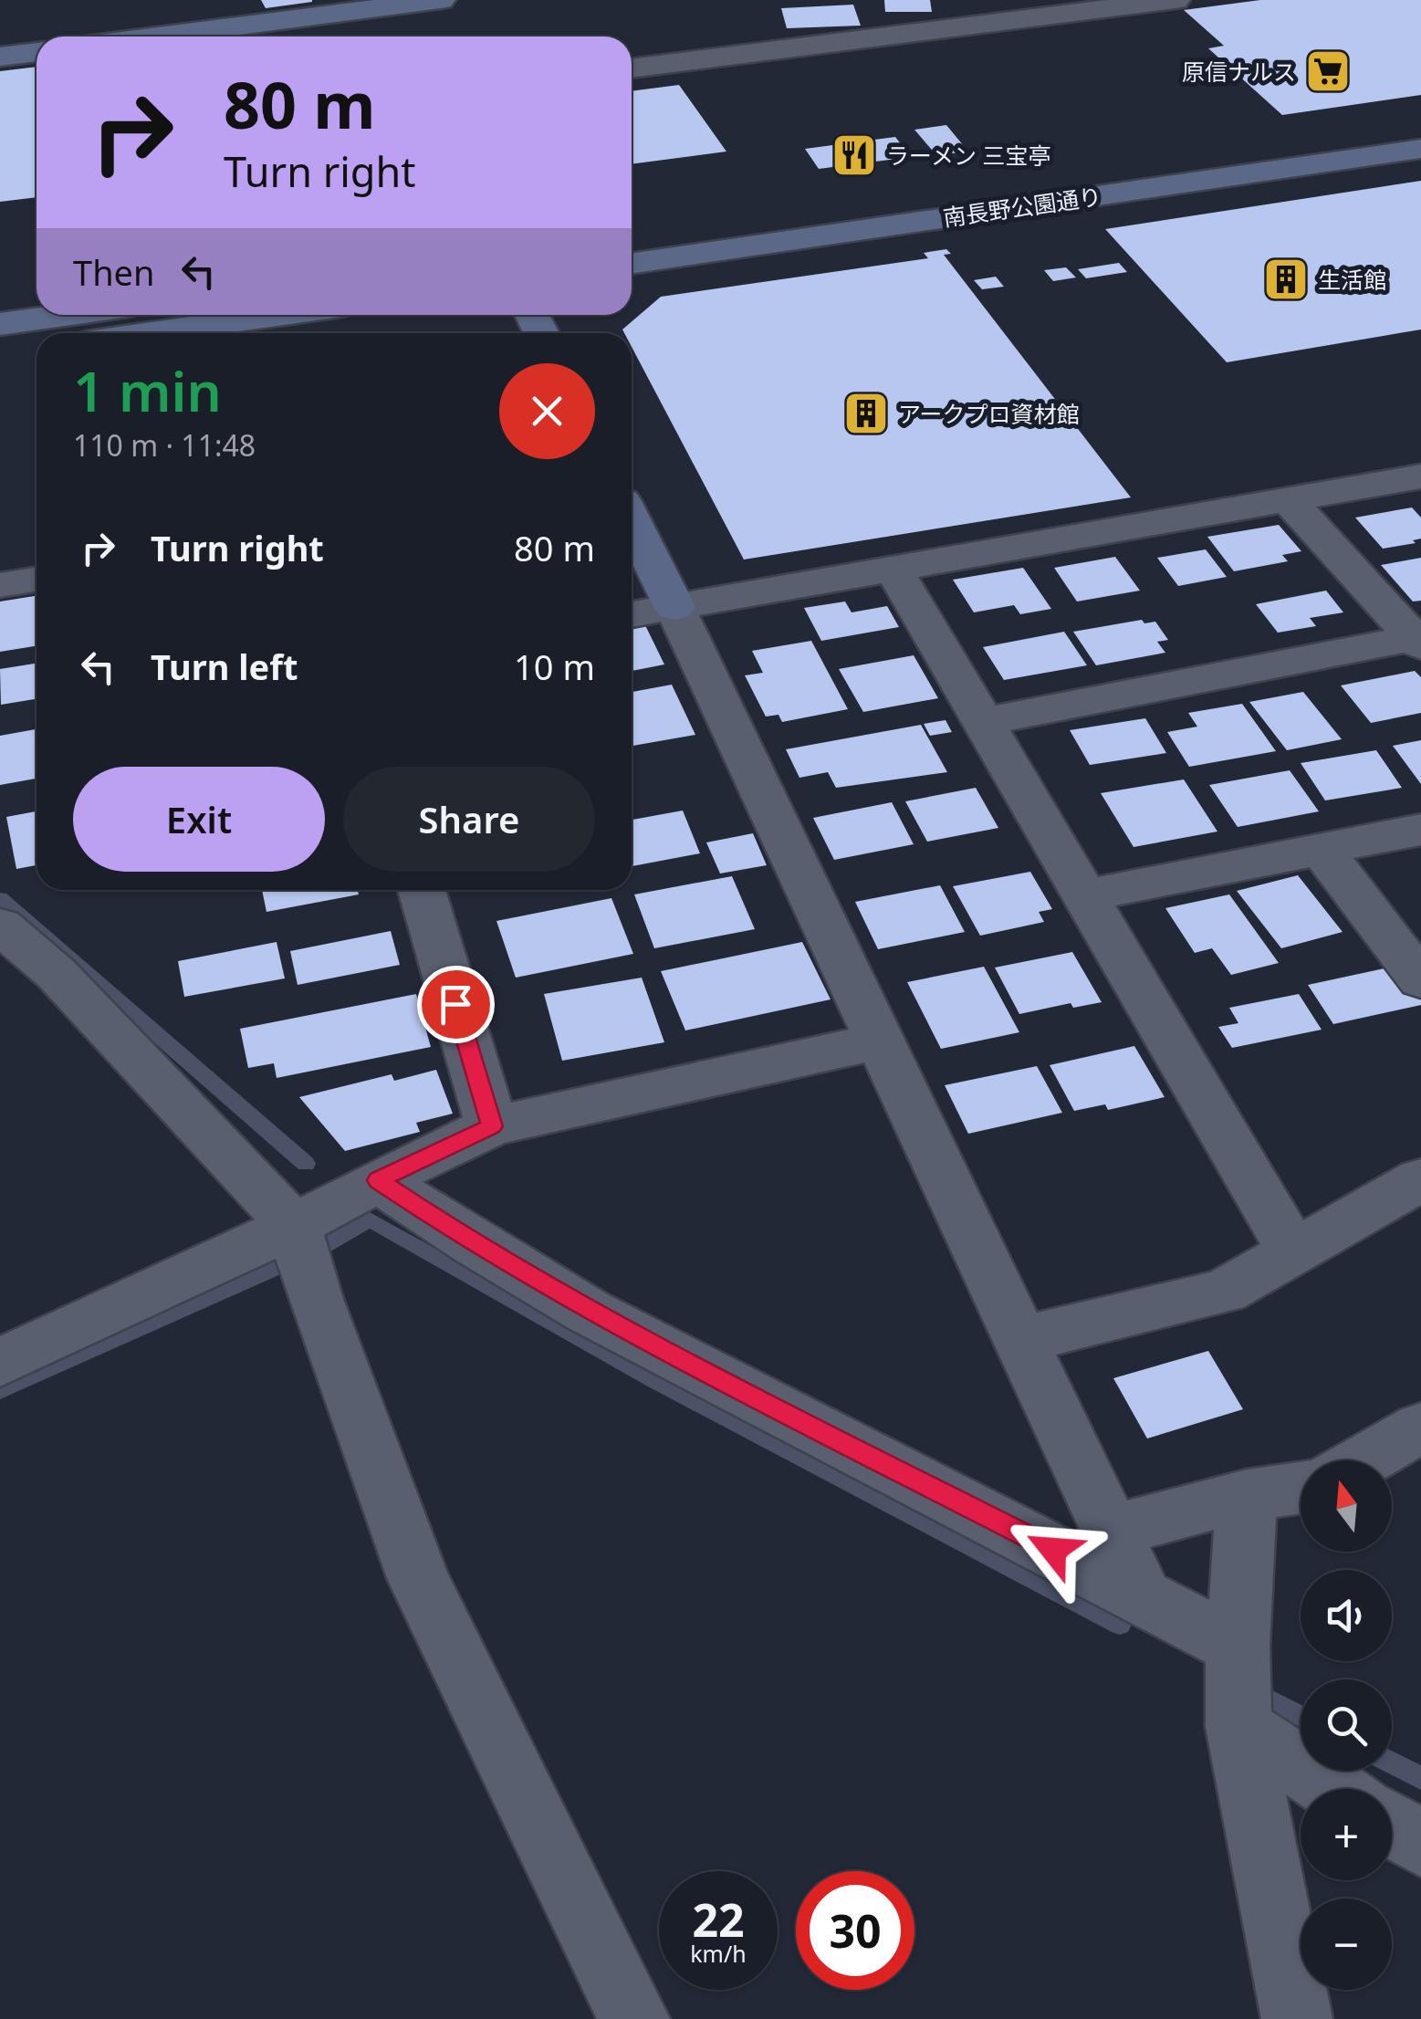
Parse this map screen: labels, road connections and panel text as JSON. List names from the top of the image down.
{
  "streets": {
    "street": ["南長野公園通り"]
  },
  "places": {
    "supermarket": ["原信ナルス"],
    "restaurant": ["ラーメン 三宝亭"],
    "building": ["生活館", "アークプロ資材館"]
  },
  "north": "top",
  "page": {
    "turn": ["80 m", "Turn right"],
    "then": "Then",
    "heading": ["1 min", "110 m · 11:48"],
    "list": [
      {
        "name": "Turn right",
        "value": "80 m"
      },
      {
        "name": "Turn left",
        "value": "10 m"
      }
    ],
    "buttons": ["Exit", "Share"],
    "map_buttons": ["+", "−"],
    "speed": "22 km/h",
    "limit": "30"
  }
}
